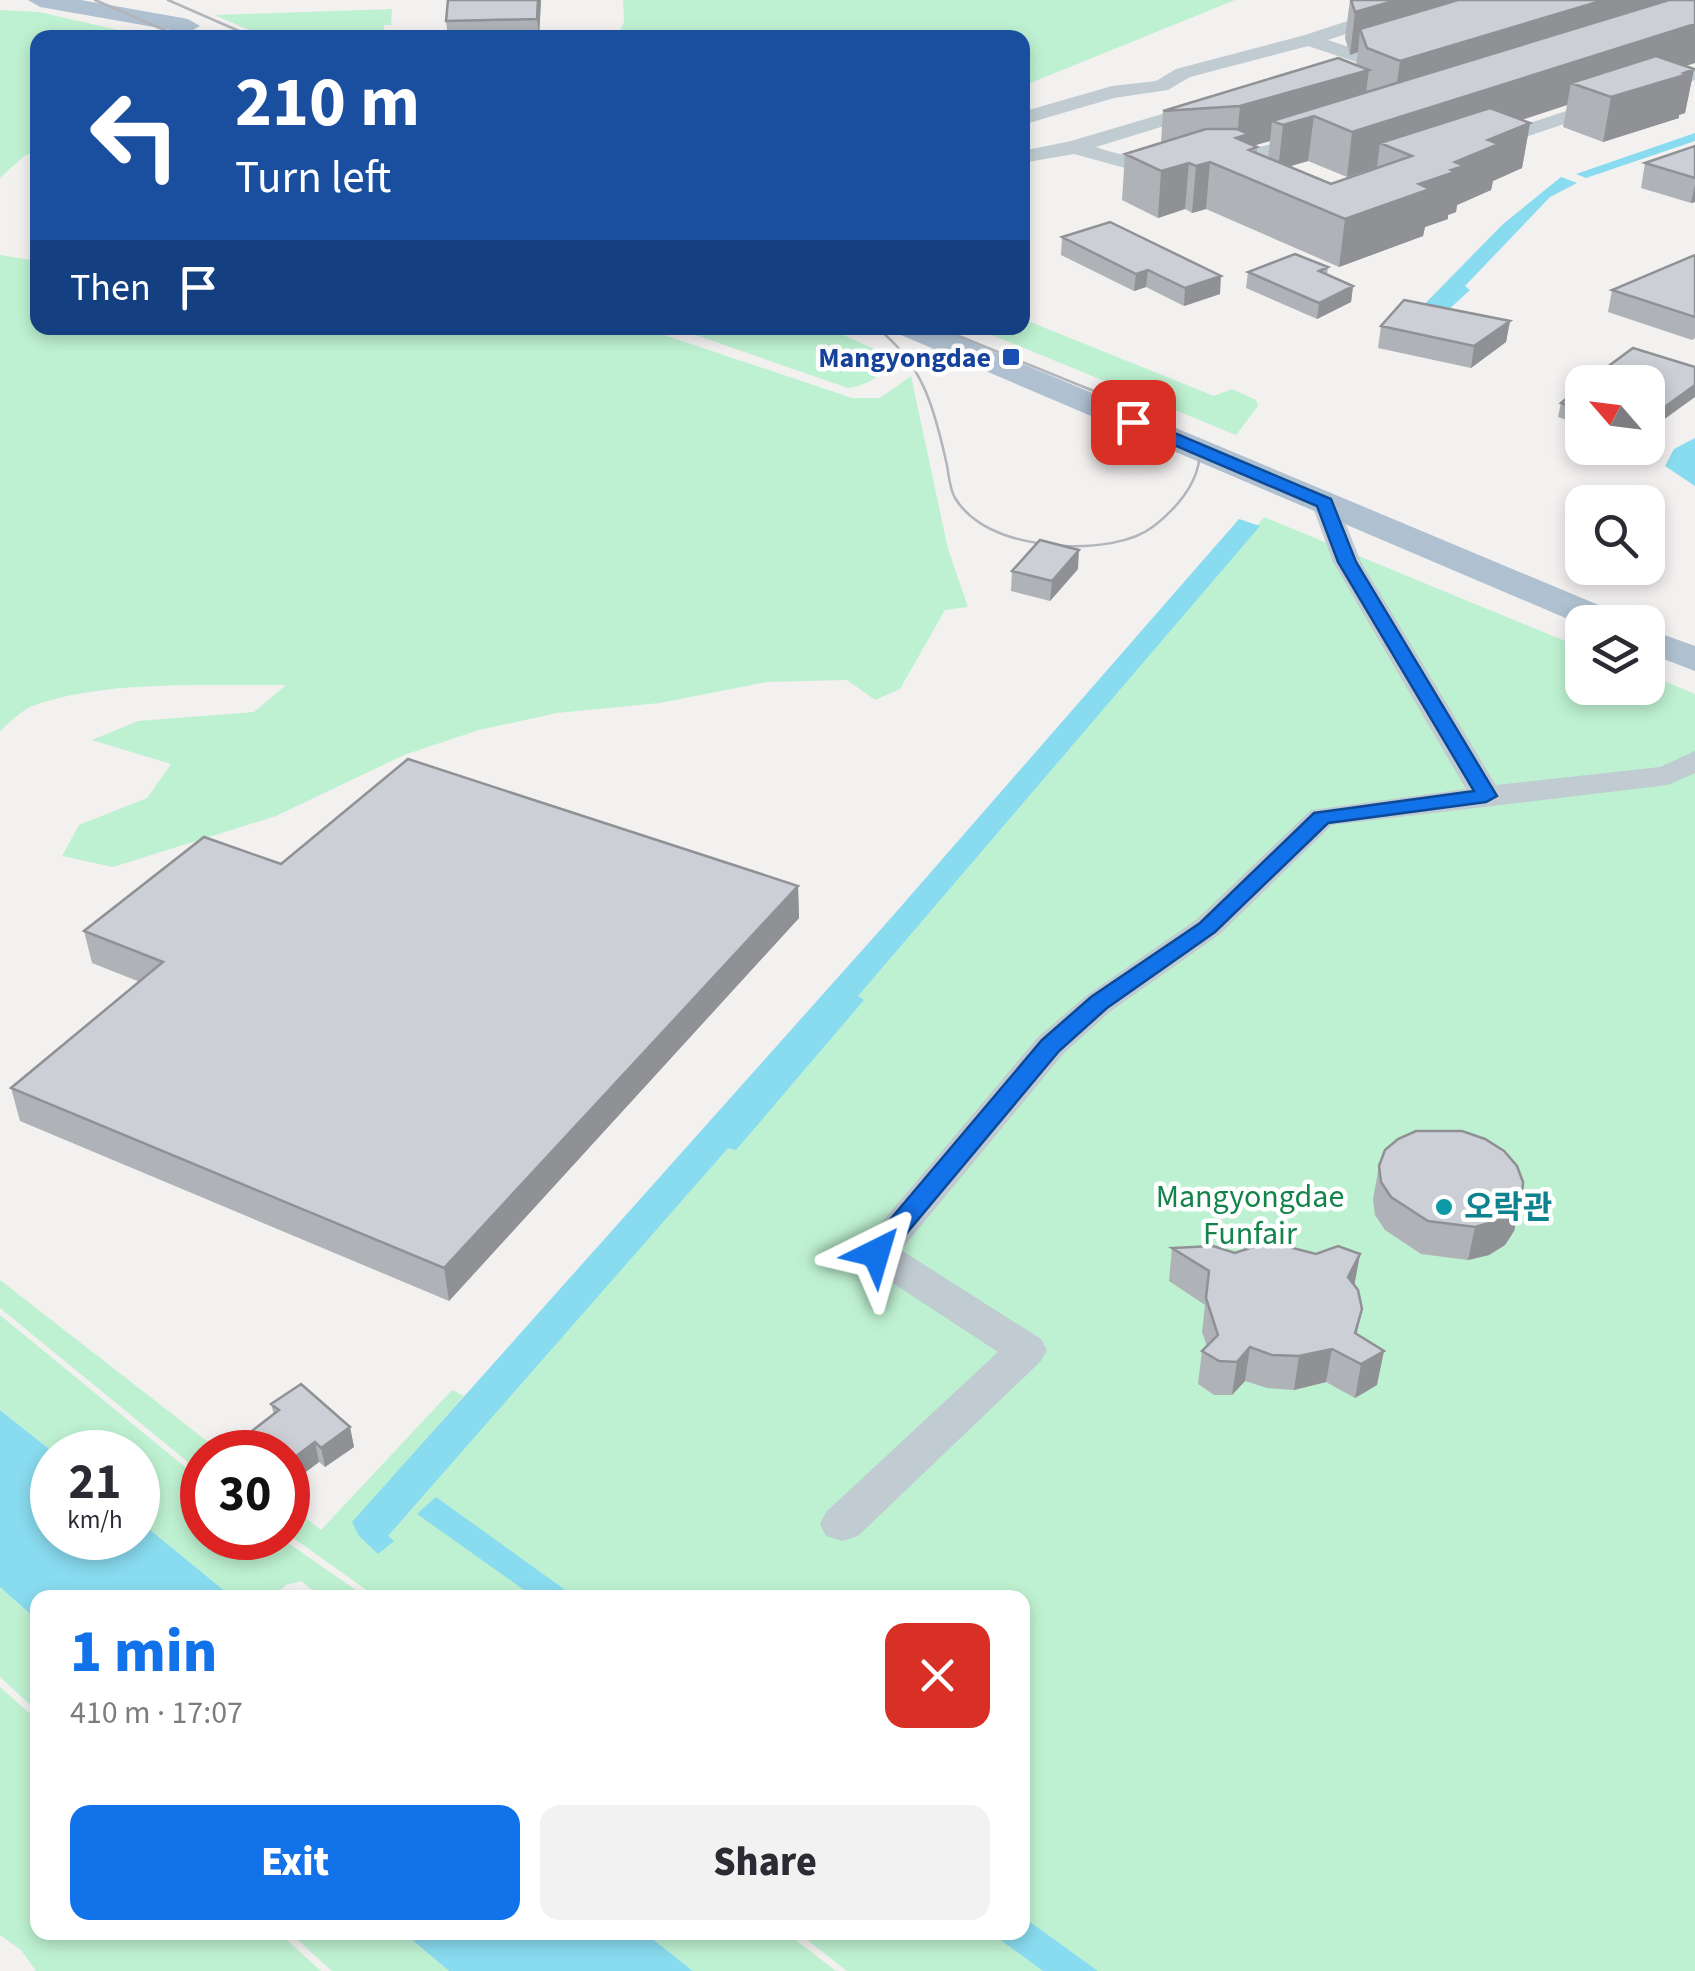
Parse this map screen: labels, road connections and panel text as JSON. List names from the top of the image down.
{
  "parks": ["Mangyongdae Funfair"],
  "places": {
    "transit": ["Mangyongdae"],
    "other": ["오락관"]
  },
  "north": "top left",
  "page": {
    "turn": ["210 m", "Turn left"],
    "then": "Then",
    "speed": "21 km/h",
    "limit": "30",
    "heading": ["1 min", "410 m · 17:07"],
    "buttons": ["Exit", "Share"]
  }
}
